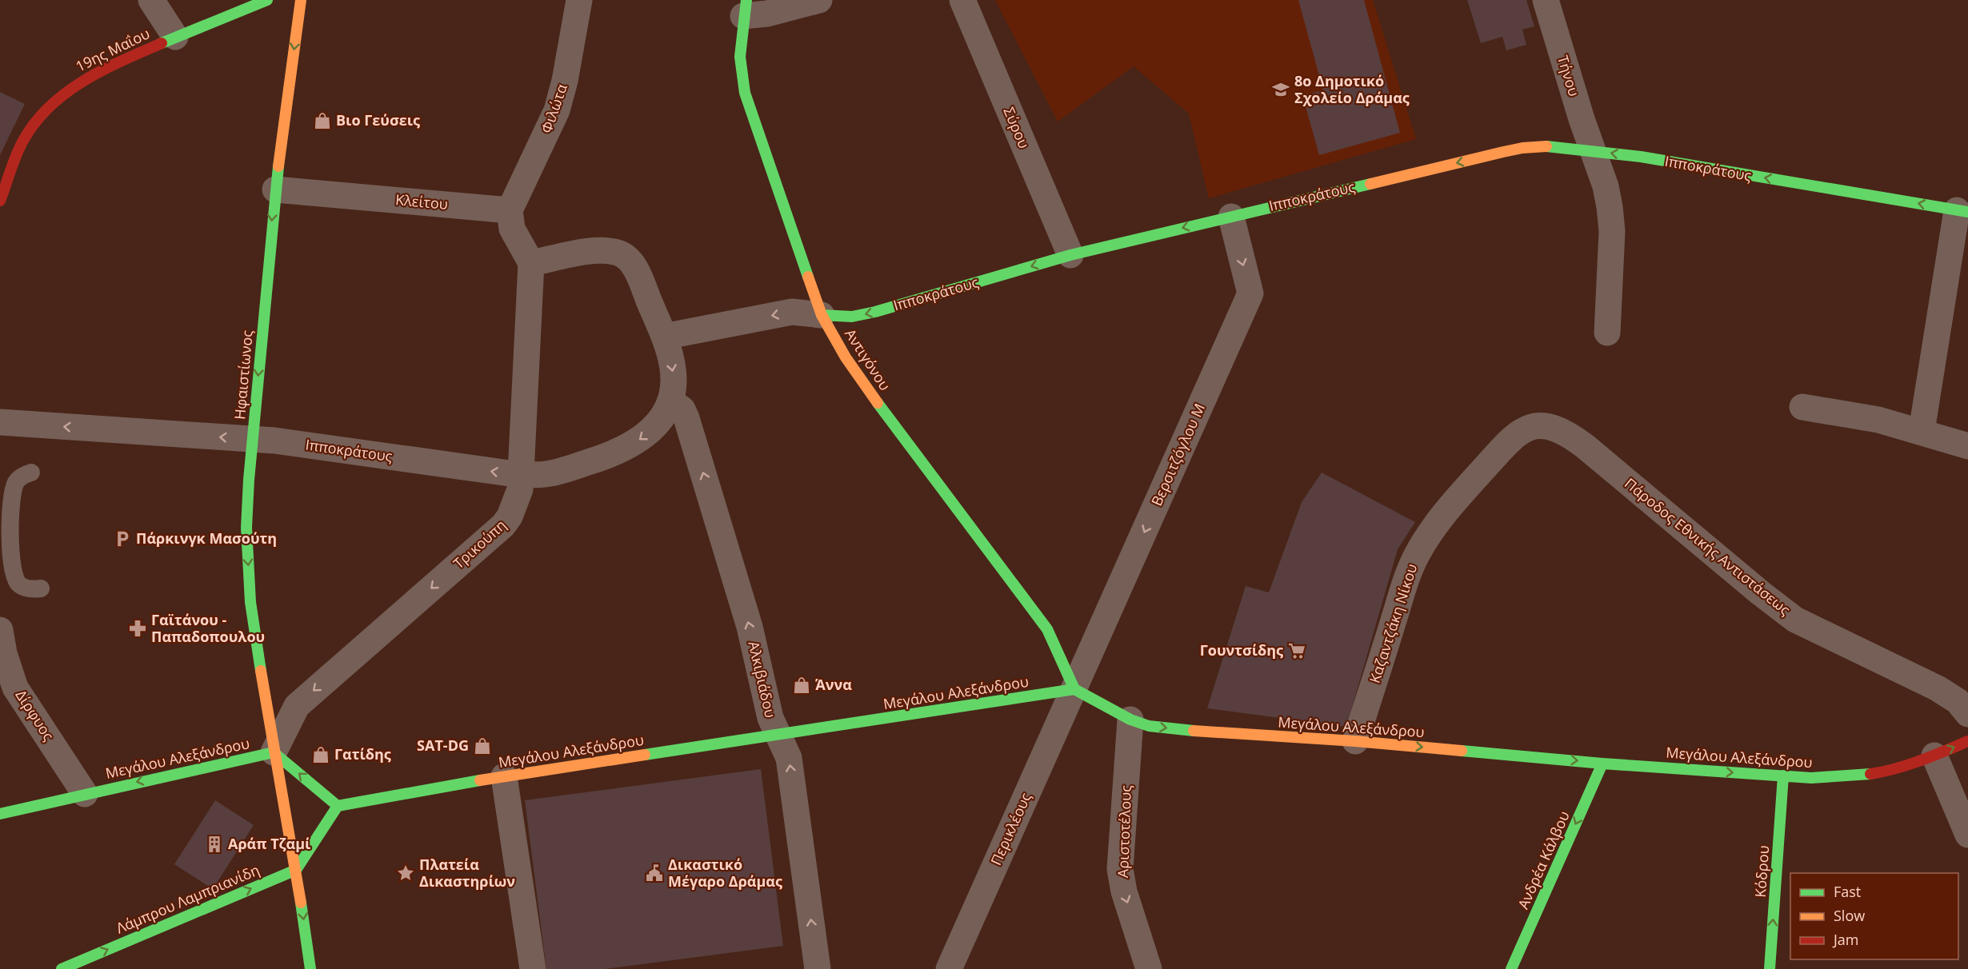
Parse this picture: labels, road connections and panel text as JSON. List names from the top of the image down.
{
  "streets": {
    "street": [
      "19ης Μαΐου",
      "Τήνου",
      "Φιλώτα",
      "Σύρου",
      "Ιπποκράτους",
      "Κλείτου",
      "Αντιγόνου",
      "Ηφαιστίωνος",
      "Βερσιτζόγλου Μ",
      "Τρικούπη",
      "Πάροδος Εθνικής Αντιστάσεως",
      "Καζαντζάκη Νίκου",
      "Αλκιβιάδου",
      "Μεγάλου Αλεξάνδρου",
      "Δίρφυος",
      "Περικλέους",
      "Αριστοτέλους",
      "Ανδρέα Κάλβου",
      "Κόδρου",
      "Λάμπρου Λαμπριανίδη"
    ]
  },
  "crossings": [
    ["Τήνου", "Ιπποκράτους"],
    ["Φιλώτα", "Κλείτου"],
    ["Σύρου", "Ιπποκράτους"],
    ["Ιπποκράτους", "Αντιγόνου"],
    ["Ιπποκράτους", "Ηφαιστίωνος"],
    ["Ιπποκράτους", "Βερσιτζόγλου Μ"],
    ["Ιπποκράτους", "Τρικούπη"],
    ["Ιπποκράτους", "Αλκιβιάδου"],
    ["Κλείτου", "Ηφαιστίωνος"],
    ["Αντιγόνου", "Βερσιτζόγλου Μ"],
    ["Αντιγόνου", "Μεγάλου Αλεξάνδρου"],
    ["Αντιγόνου", "Περικλέους"],
    ["Ηφαιστίωνος", "Τρικούπη"],
    ["Ηφαιστίωνος", "Μεγάλου Αλεξάνδρου"],
    ["Βερσιτζόγλου Μ", "Μεγάλου Αλεξάνδρου"],
    ["Βερσιτζόγλου Μ", "Περικλέους"],
    ["Τρικούπη", "Μεγάλου Αλεξάνδρου"],
    ["Πάροδος Εθνικής Αντιστάσεως", "Καζαντζάκη Νίκου"],
    ["Καζαντζάκη Νίκου", "Μεγάλου Αλεξάνδρου"],
    ["Αλκιβιάδου", "Μεγάλου Αλεξάνδρου"],
    ["Μεγάλου Αλεξάνδρου", "Δίρφυος"],
    ["Μεγάλου Αλεξάνδρου", "Περικλέους"],
    ["Μεγάλου Αλεξάνδρου", "Αριστοτέλους"],
    ["Μεγάλου Αλεξάνδρου", "Ανδρέα Κάλβου"],
    ["Μεγάλου Αλεξάνδρου", "Κόδρου"]
  ],
  "one_way": [
    "Ιπποκράτους",
    "Ηφαιστίωνος",
    "Βερσιτζόγλου Μ",
    "Τρικούπη",
    "Αλκιβιάδου",
    "Αριστοτέλους",
    "Ανδρέα Κάλβου",
    "Κόδρου",
    "Λάμπρου Λαμπριανίδη"
  ],
  "places": {
    "school or university": ["8ο Δημοτικό Σχολείο Δράμας"],
    "shop": [
      "Βιο Γεύσεις",
      "Άννα",
      "SAT-DG",
      "Γατίδης"
    ],
    "parking": ["Πάρκινγκ Μασούτη"],
    "pharmacy": ["Γαϊτάνου - Παπαδοπουλου"],
    "supermarket": ["Γουντσίδης"],
    "building": ["Αράπ Τζαμί"],
    "place": ["Πλατεία Δικαστηρίων"],
    "public building": ["Δικαστικό Μέγαρο Δράμας"]
  },
  "legend": ["Fast", "Slow", "Jam"]
}
